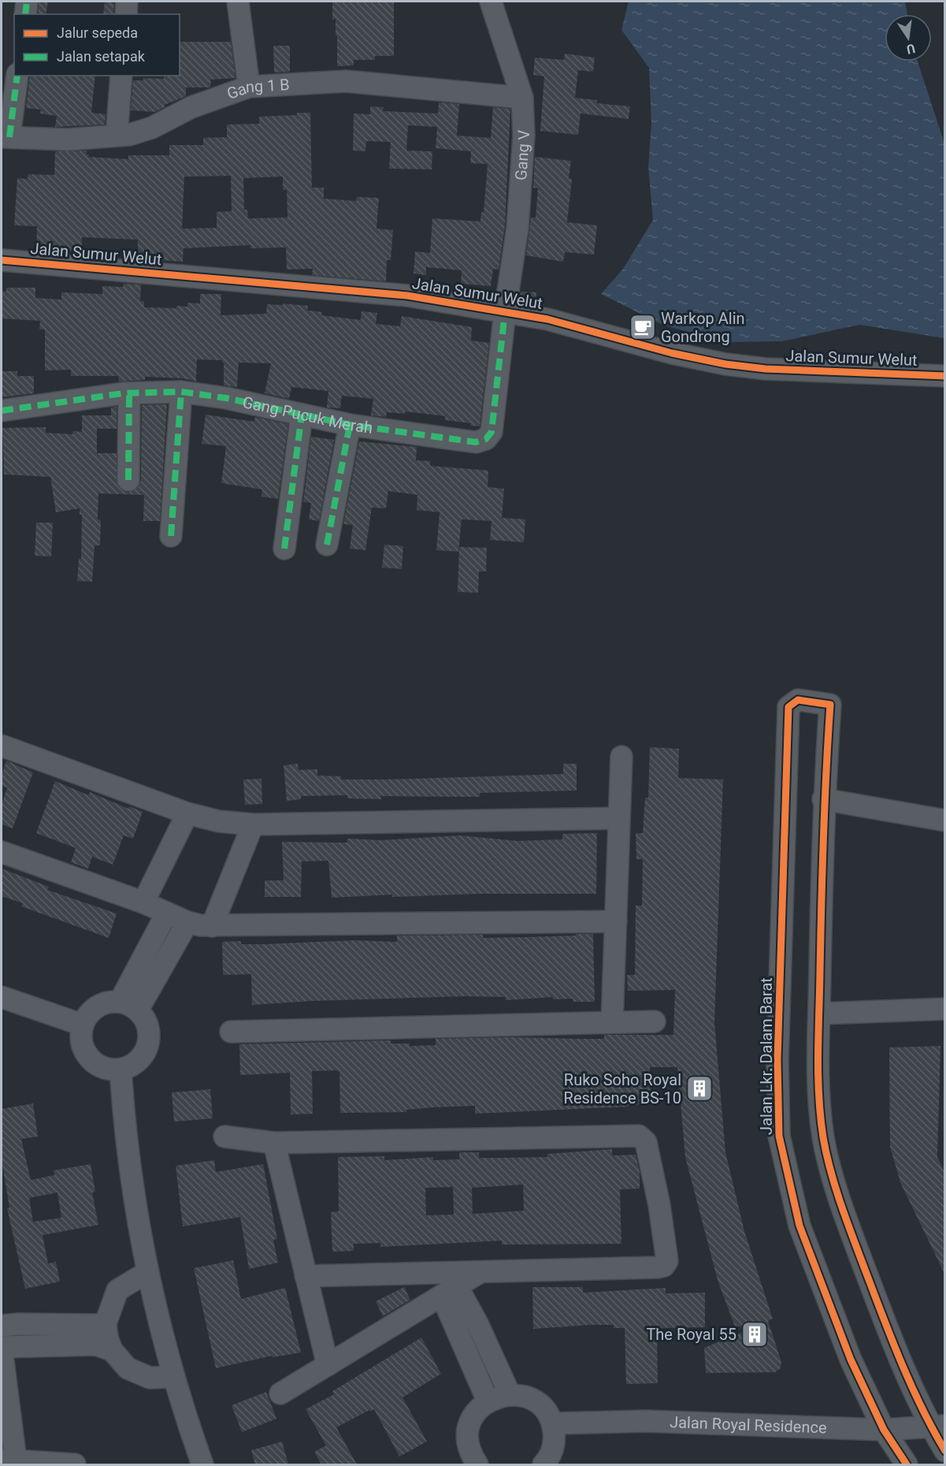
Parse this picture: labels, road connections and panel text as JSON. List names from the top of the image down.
{
  "streets": {
    "street": [
      "Gang 1 B",
      "Gang V",
      "Jalan Sumur Welut",
      "Gang Pucuk Merah",
      "Jalan Lkr. Dalam Barat",
      "Jalan Royal Residence"
    ]
  },
  "crossings": [
    ["Gang 1 B", "Gang V"],
    ["Gang V", "Jalan Sumur Welut"],
    ["Gang V", "Gang Pucuk Merah"],
    ["Jalan Sumur Welut", "Gang Pucuk Merah"],
    ["Jalan Lkr. Dalam Barat", "Jalan Royal Residence"]
  ],
  "places": {
    "cafe": ["Warkop Alin Gondrong"],
    "building": ["Ruko Soho Royal Residence BS-10", "The Royal 55"]
  },
  "legend": ["Jalur sepeda", "Jalan setapak"],
  "north": "bottom"
}
